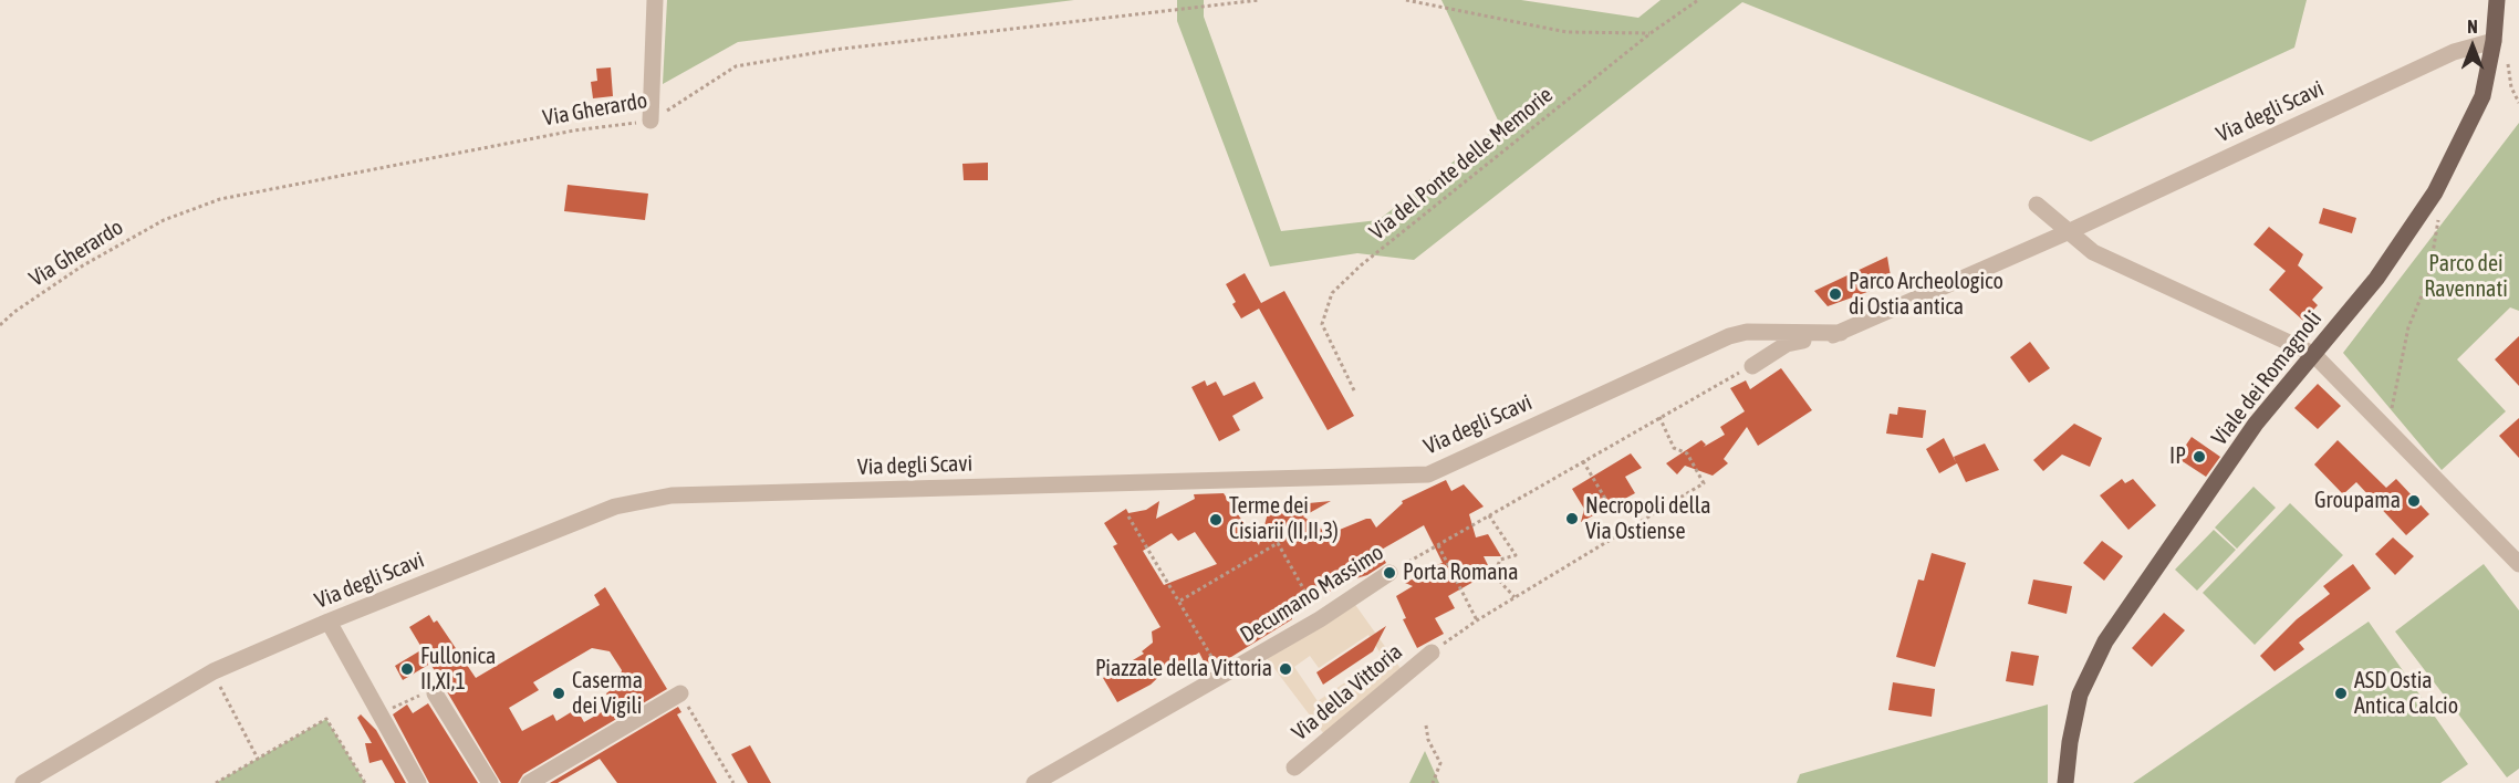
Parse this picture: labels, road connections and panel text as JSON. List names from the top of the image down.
{
  "streets": {
    "main road": ["Viale dei Romagnoli"],
    "street": ["Via degli Scavi", "Decumano Massimo", "Via della Vittoria"],
    "path": ["Via Gherardo", "Via del Ponte delle Memorie"]
  },
  "crossings": [
    ["Via degli Scavi", "Viale dei Romagnoli"],
    ["Via degli Scavi", "Decumano Massimo"]
  ],
  "parks": ["Parco dei Ravennati"],
  "places": [
    "Parco Archeologico di Ostia antica",
    "IP",
    "Groupama",
    "Necropoli della Via Ostiense",
    "Terme dei Cisiarii (II,II,3)",
    "Porta Romana",
    "Fullonica II,XI,1",
    "Piazzale della Vittoria",
    "Caserma dei Vigili",
    "ASD Ostia Antica Calcio"
  ],
  "north": "top"
}
